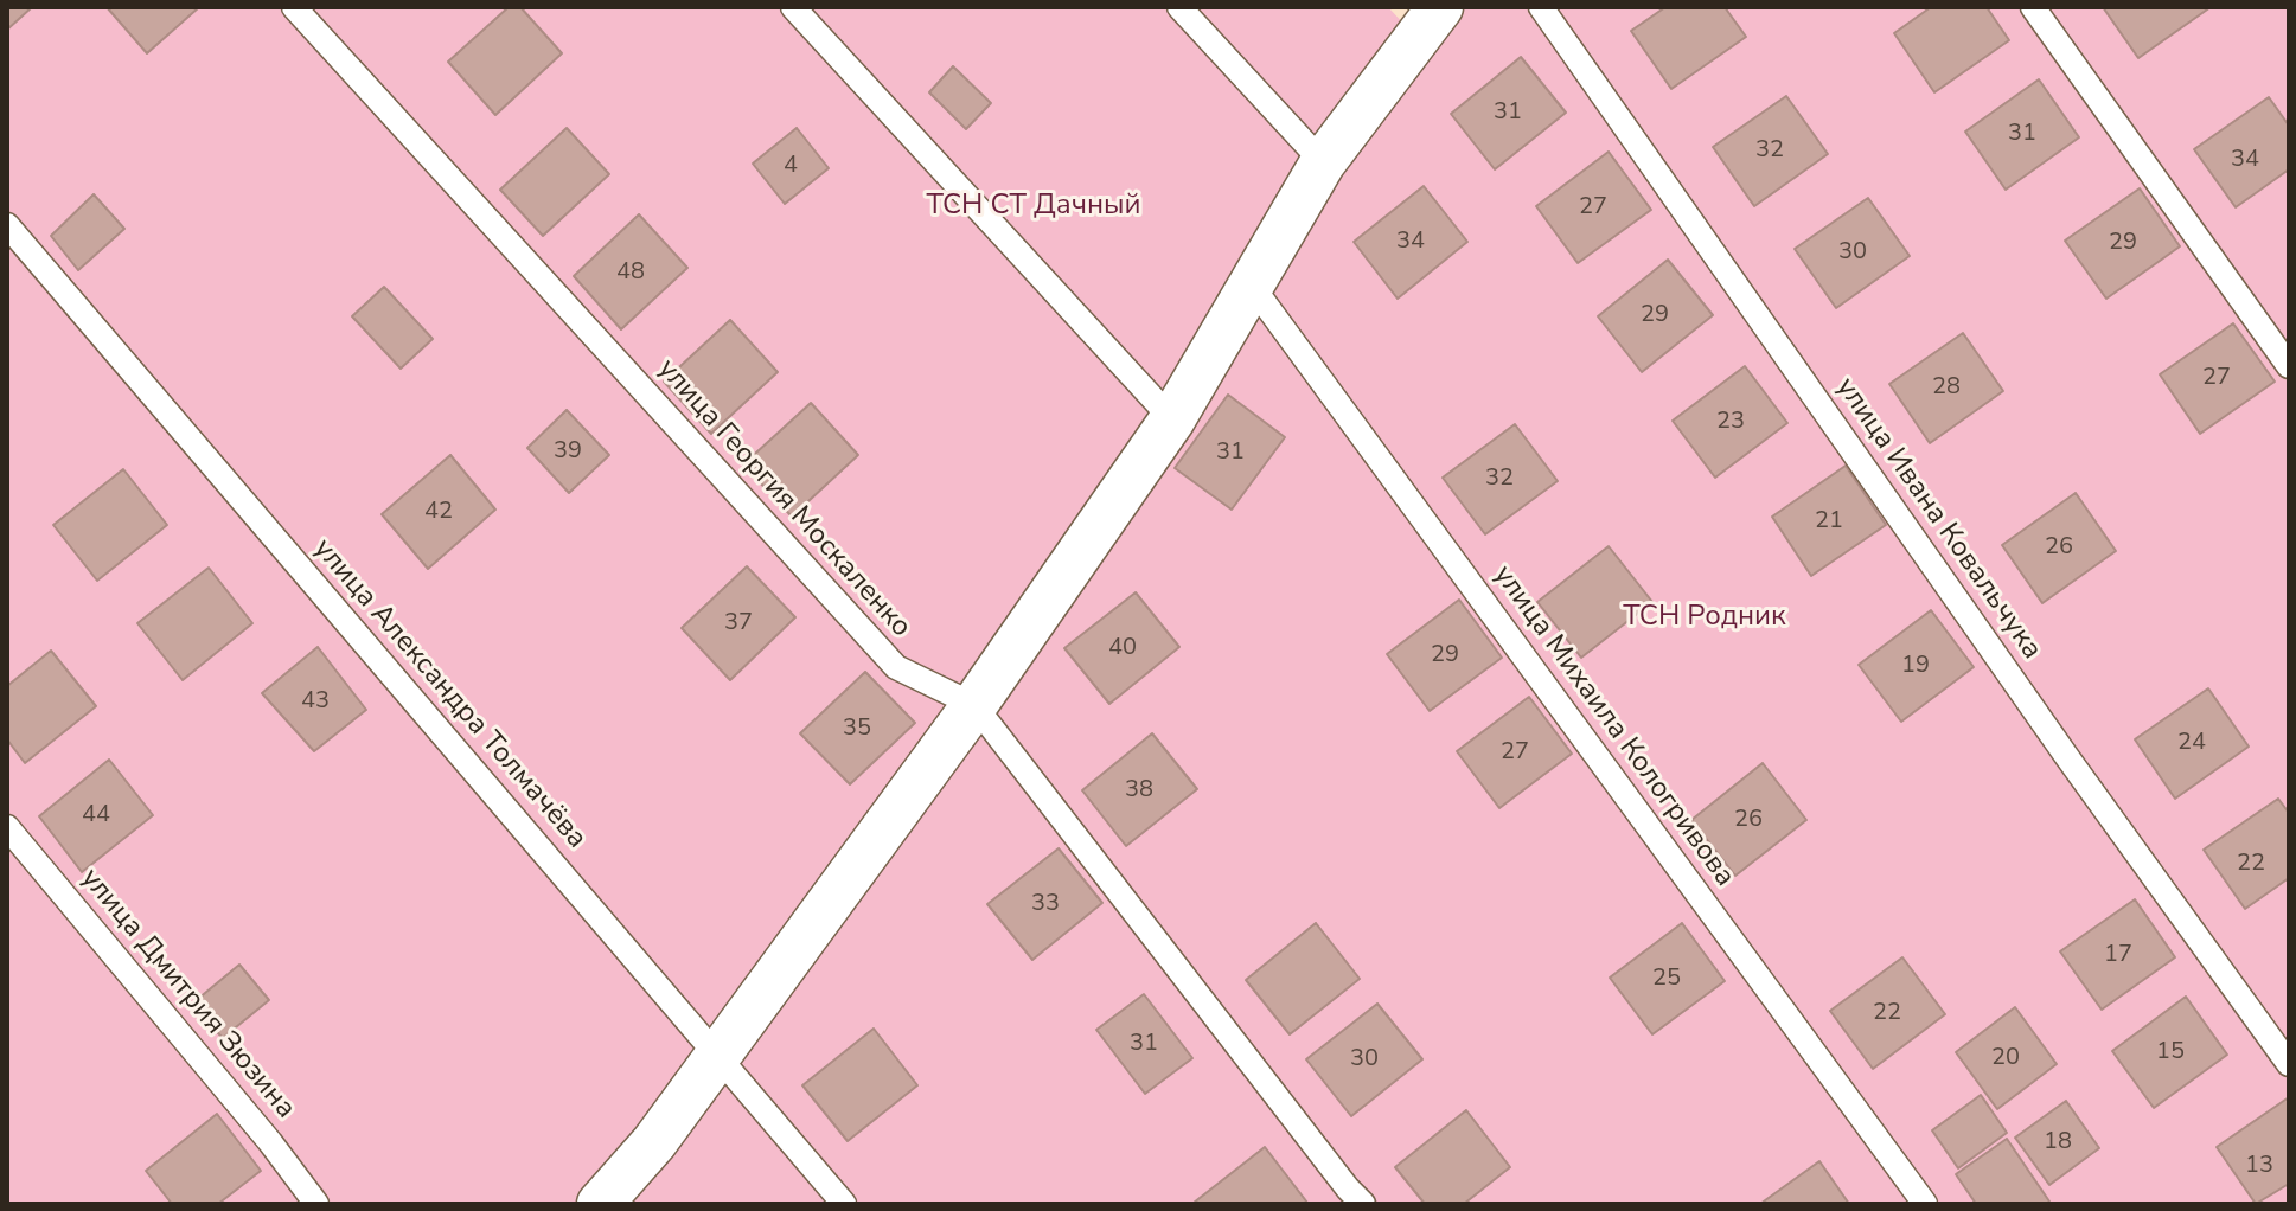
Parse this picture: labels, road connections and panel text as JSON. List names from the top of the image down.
{
  "streets": {
    "lane": [
      "улица Георгия Москаленко",
      "улица Ивана Ковальчука",
      "улица Александра Толмачёва",
      "улица Михаила Кологривова",
      "улица Дмитрия Зюзина"
    ]
  },
  "parks": ["ТСН СТ Дачный", "ТСН Родник"],
  "house_numbers": [
    "31",
    "31",
    "32",
    "34",
    "4",
    "27",
    "34",
    "29",
    "30",
    "48",
    "29",
    "27",
    "28",
    "23",
    "39",
    "31",
    "32",
    "42",
    "21",
    "26",
    "37",
    "40",
    "29",
    "19",
    "43",
    "35",
    "24",
    "27",
    "38",
    "44",
    "26",
    "22",
    "33",
    "17",
    "25",
    "22",
    "31",
    "15",
    "20",
    "30",
    "18",
    "13"
  ]
}
